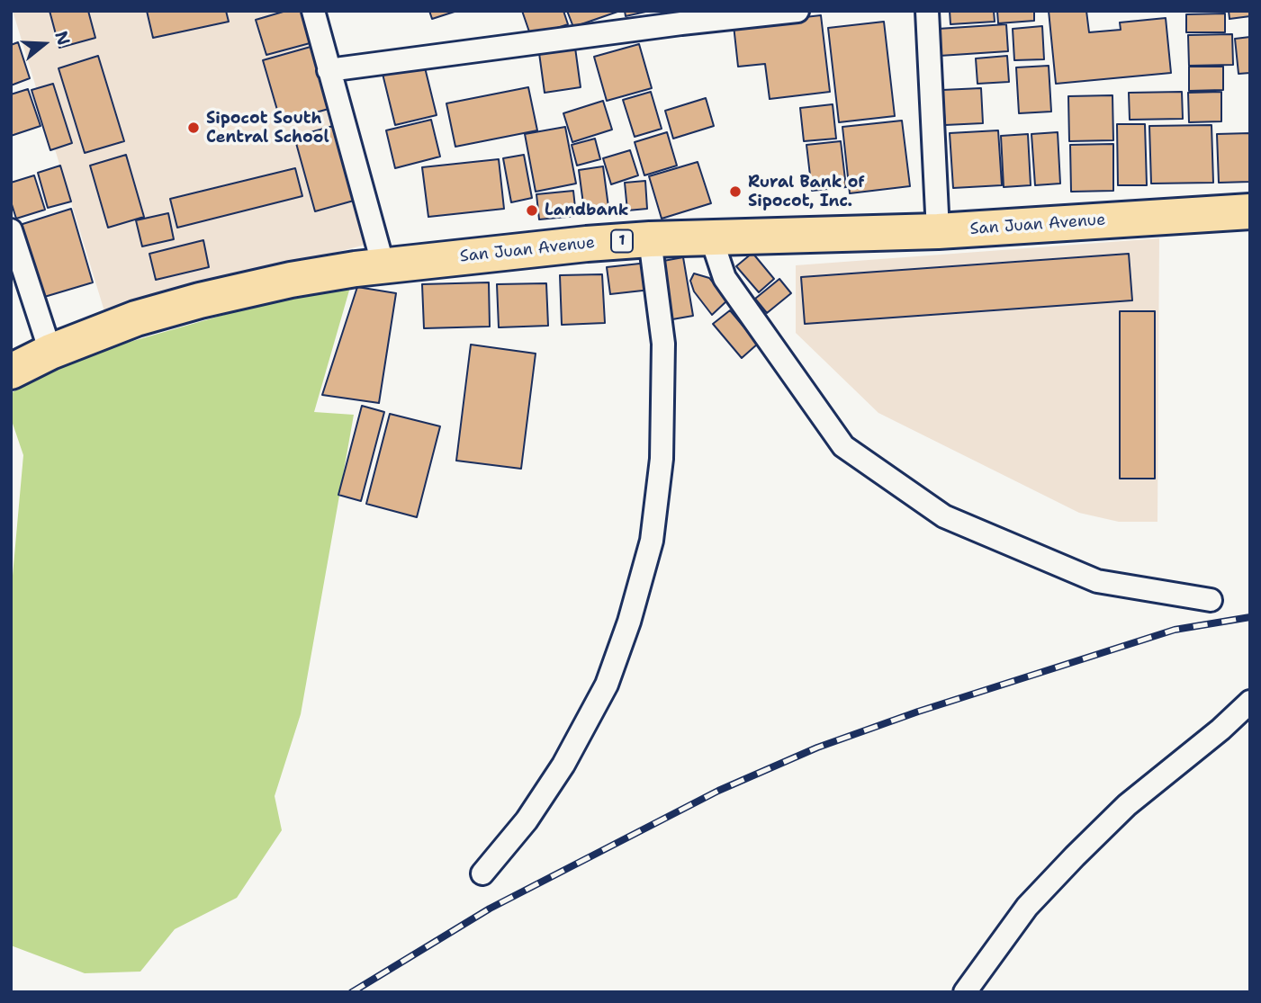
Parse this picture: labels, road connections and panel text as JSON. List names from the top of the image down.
{
  "streets": {
    "highway": ["San Juan Avenue", "1"]
  },
  "places": ["Sipocot South Central School", "Rural Bank of Sipocot, Inc.", "Landbank"],
  "north": "right"
}
